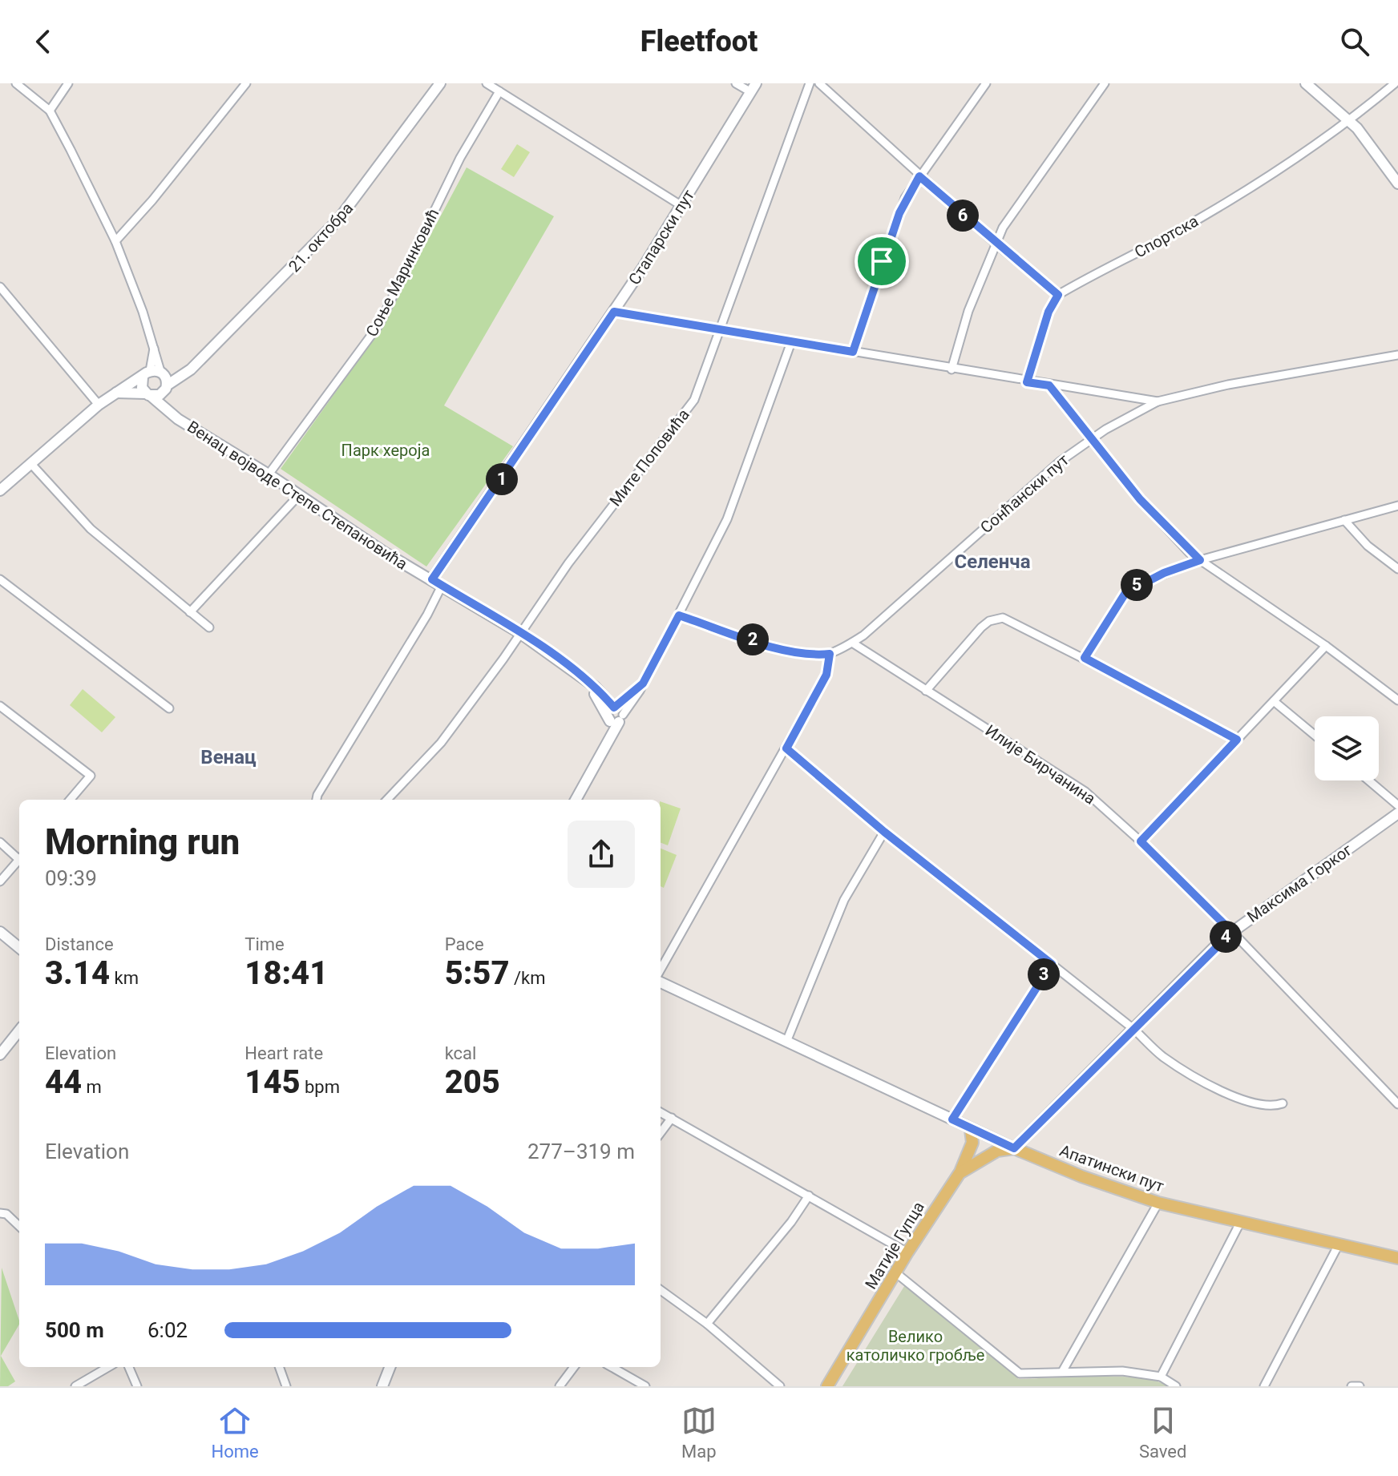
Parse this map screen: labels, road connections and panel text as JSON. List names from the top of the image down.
{
  "streets": {
    "main road": [
      "21. октобра",
      "Стапарски пут",
      "Венац војводе Степе Степановића",
      "Максима Горког",
      "Апатински пут",
      "Матије Гупца"
    ],
    "street": [
      "Спортска",
      "Соње Маринковић",
      "Мите Поповића",
      "Сонћански пут",
      "Илије Бирчанина"
    ]
  },
  "crossings": [
    ["21. октобра", "Венац војводе Степе Степановића"],
    ["Стапарски пут", "Венац војводе Степе Степановића"],
    ["Соње Маринковић", "Венац војводе Степе Степановића"],
    ["Мите Поповића", "Венац војводе Степе Степановића"],
    ["Сонћански пут", "Илије Бирчанина"],
    ["Илије Бирчанина", "Максима Горког"],
    ["Максима Горког", "Апатински пут"],
    ["Максима Горког", "Матије Гупца"],
    ["Апатински пут", "Матије Гупца"]
  ],
  "districts": ["Селенча", "Венац"],
  "parks": ["Парк хероја", "Велико католичко гробље"],
  "page": {
    "header": "Fleetfoot",
    "pins": [
      "6",
      "1",
      "5",
      "2",
      "4",
      "3"
    ],
    "heading": ["Morning run", "09:39"],
    "stats": [
      ["Distance", "3.14 km"],
      ["Time", "18:41"],
      ["Pace", "5:57 /km"],
      ["Elevation", "44 m"],
      ["Heart rate", "145 bpm"],
      ["kcal", "205"]
    ],
    "chart": ["Elevation", "277–319 m"],
    "list": [
      {
        "name": "500 m",
        "note": "6:02"
      }
    ],
    "tabs": ["Home", "Map", "Saved"]
  }
}
